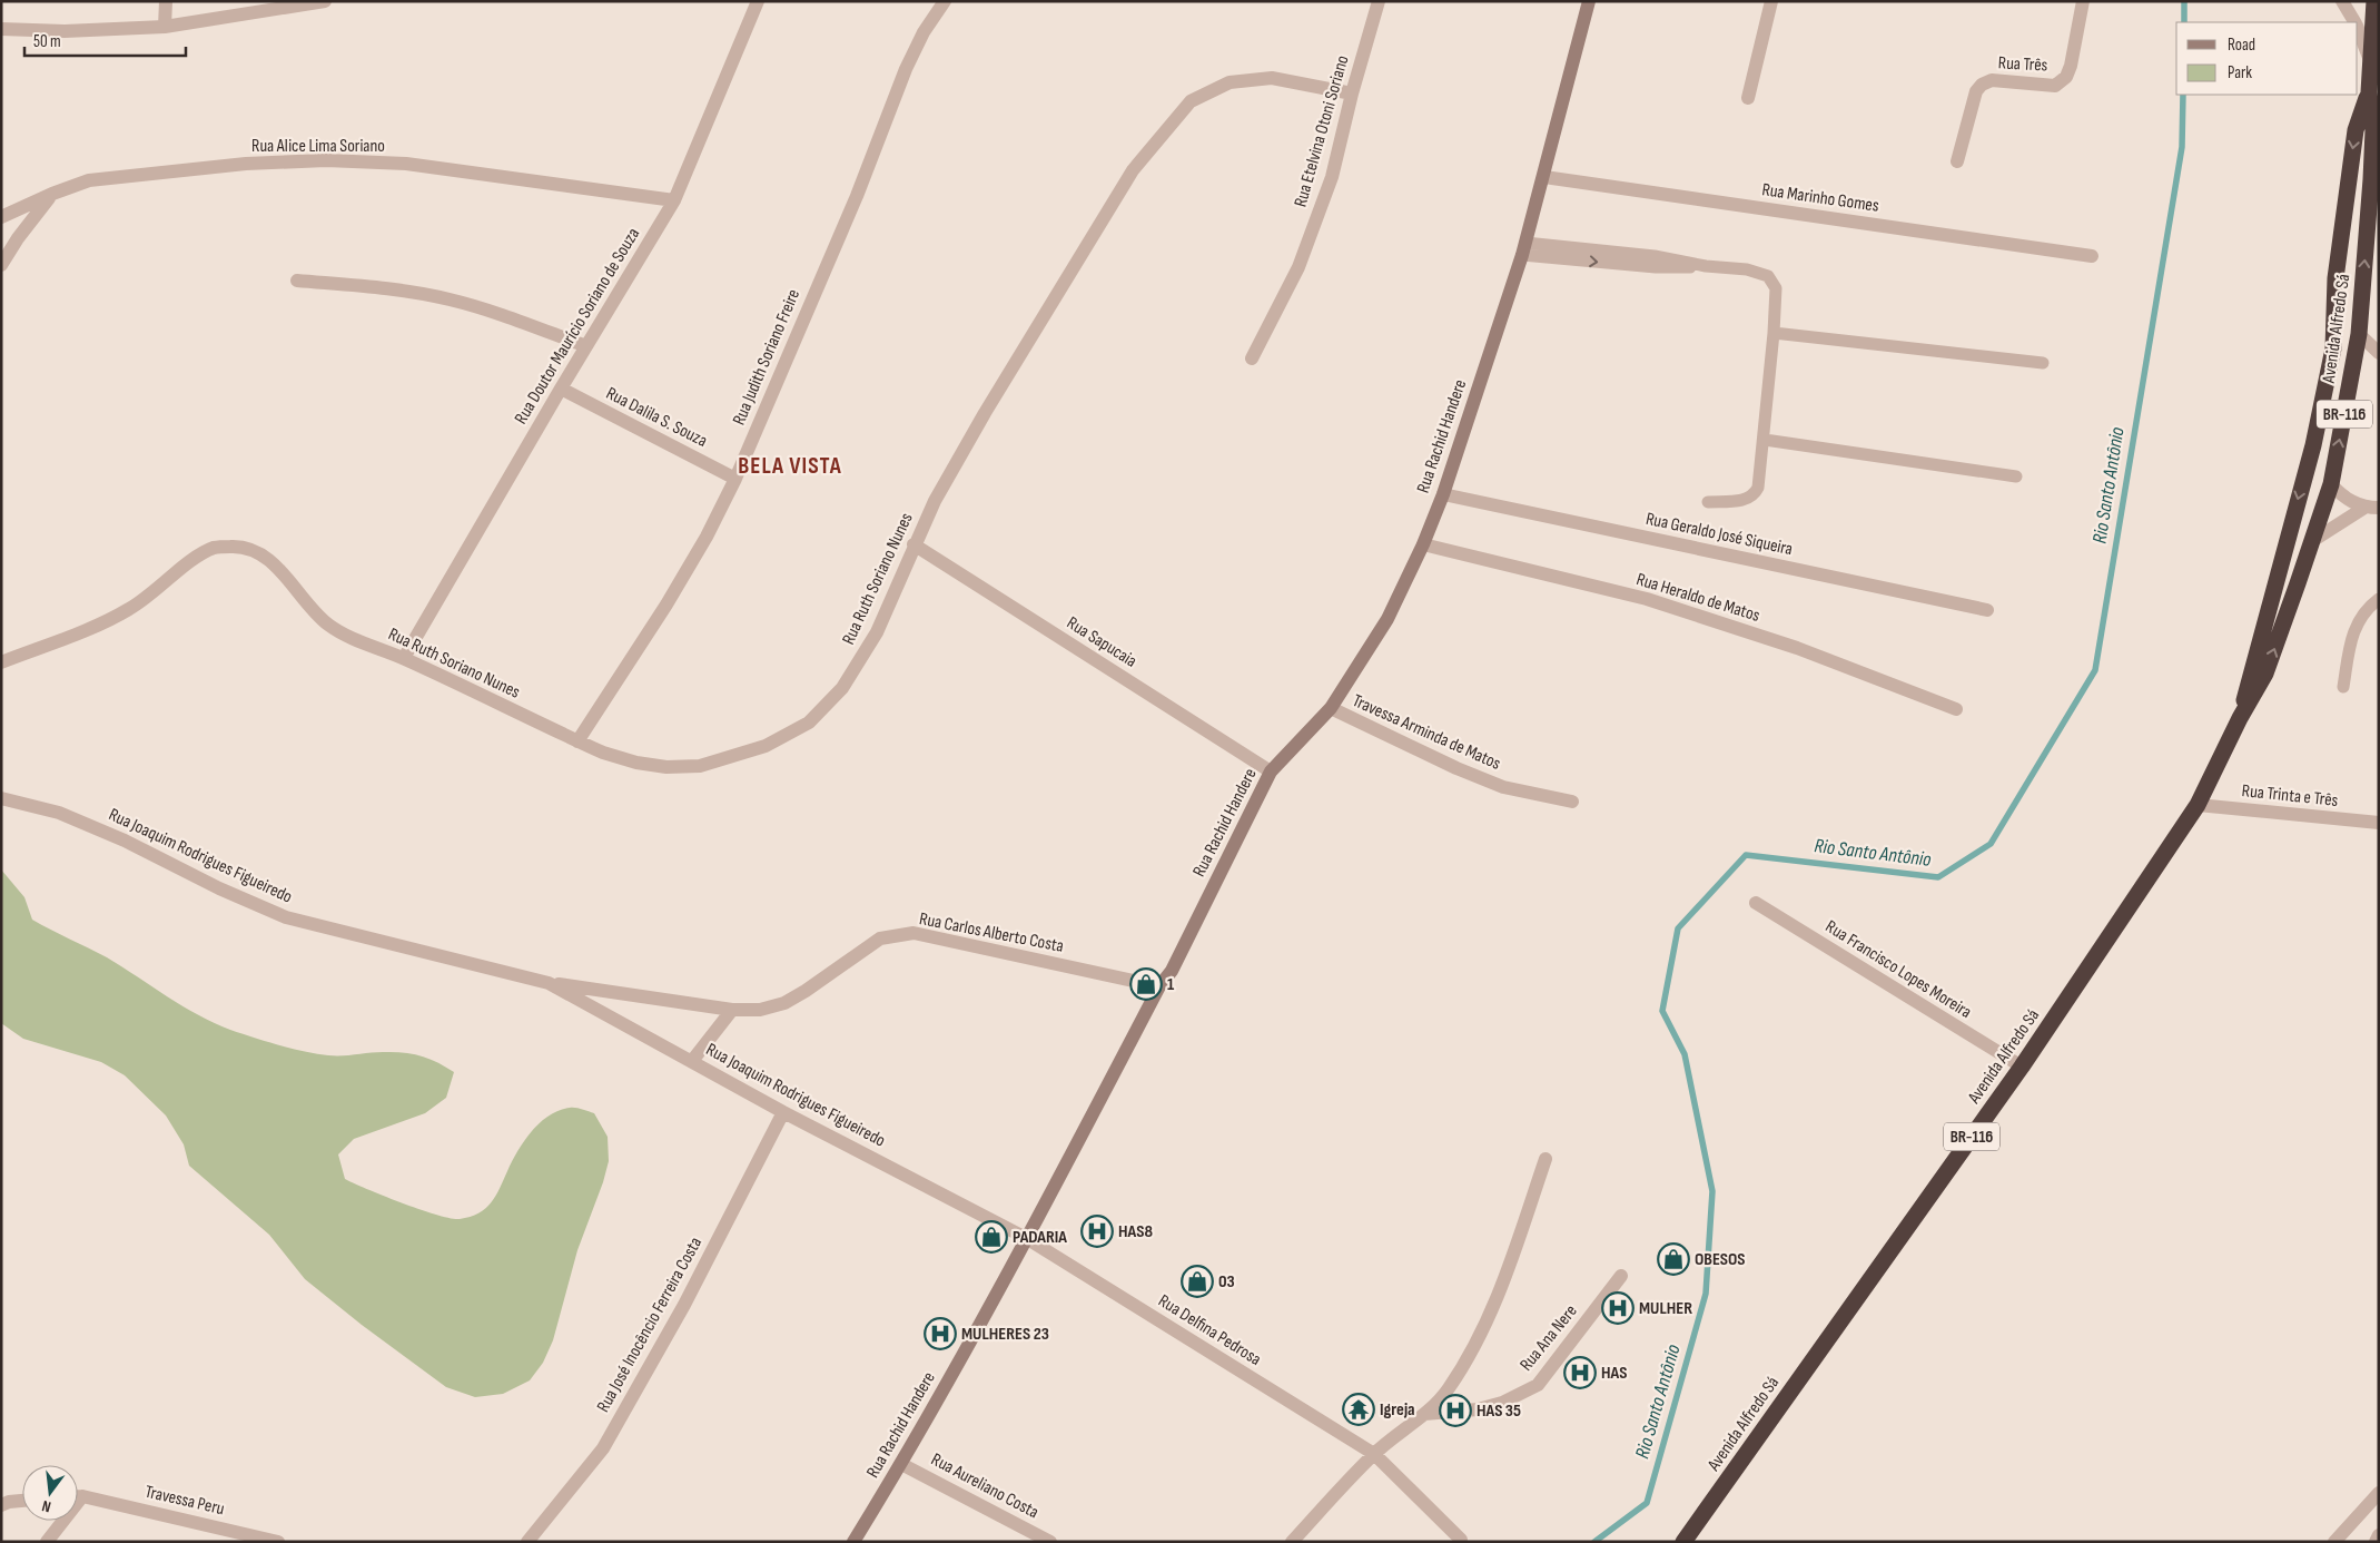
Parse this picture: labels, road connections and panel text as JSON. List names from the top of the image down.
{
  "streets": {
    "highway": ["Avenida Alfredo Sá", "BR-116"],
    "street": [
      "Rua Três",
      "Rua Etelvina Otoni Soriano",
      "Rua Alice Lima Soriano",
      "Rua Marinho Gomes",
      "Rua Doutor Maurício Soriano de Souza",
      "Rua Judith Soriano Freire",
      "Rua Dalila S. Souza",
      "Rua Rachid Handere",
      "Rua Geraldo José Siqueira",
      "Rua Ruth Soriano Nunes",
      "Rua Heraldo de Matos",
      "Rua Sapucaia",
      "Travessa Arminda de Matos",
      "Rua Trinta e Três",
      "Rua Joaquim Rodrigues Figueiredo",
      "Rua Carlos Alberto Costa",
      "Rua Francisco Lopes Moreira",
      "Rua José Inocêncio Ferreira Costa",
      "Rua Delfina Pedrosa",
      "Rua Ana Nere",
      "Rua Aureliano Costa",
      "Travessa Peru"
    ]
  },
  "crossings": [
    ["Rua Etelvina Otoni Soriano", "Rua Ruth Soriano Nunes"],
    ["Rua Alice Lima Soriano", "Rua Doutor Maurício Soriano de Souza"],
    ["Rua Marinho Gomes", "Rua Rachid Handere"],
    ["Rua Doutor Maurício Soriano de Souza", "Rua Dalila S. Souza"],
    ["Rua Doutor Maurício Soriano de Souza", "Rua Ruth Soriano Nunes"],
    ["Avenida Alfredo Sá", "Rua Trinta e Três"],
    ["Avenida Alfredo Sá", "Rua Francisco Lopes Moreira"],
    ["Rua Judith Soriano Freire", "Rua Dalila S. Souza"],
    ["Rua Judith Soriano Freire", "Rua Ruth Soriano Nunes"],
    ["Rua Rachid Handere", "Rua Geraldo José Siqueira"],
    ["Rua Rachid Handere", "Rua Heraldo de Matos"],
    ["Rua Rachid Handere", "Rua Sapucaia"],
    ["Rua Rachid Handere", "Travessa Arminda de Matos"],
    ["Rua Rachid Handere", "Rua Joaquim Rodrigues Figueiredo"],
    ["Rua Rachid Handere", "Rua Carlos Alberto Costa"],
    ["Rua Rachid Handere", "Rua Delfina Pedrosa"],
    ["Rua Rachid Handere", "Rua Aureliano Costa"],
    ["Rua Ruth Soriano Nunes", "Rua Sapucaia"],
    ["Rua Joaquim Rodrigues Figueiredo", "Rua Carlos Alberto Costa"],
    ["Rua Joaquim Rodrigues Figueiredo", "Rua José Inocêncio Ferreira Costa"],
    ["Rua Joaquim Rodrigues Figueiredo", "Rua Delfina Pedrosa"]
  ],
  "districts": ["BELA VISTA"],
  "water": ["Rio Santo Antônio"],
  "places": {
    "shop": [
      "1",
      "PADARIA",
      "OBESOS",
      "03"
    ],
    "hospital": [
      "HAS8",
      "MULHER",
      "MULHERES 23",
      "HAS",
      "HAS 35"
    ],
    "temple": ["Igreja"]
  },
  "legend": ["Road", "Park"],
  "scale_bar": "50 m",
  "north": "bottom"
}
